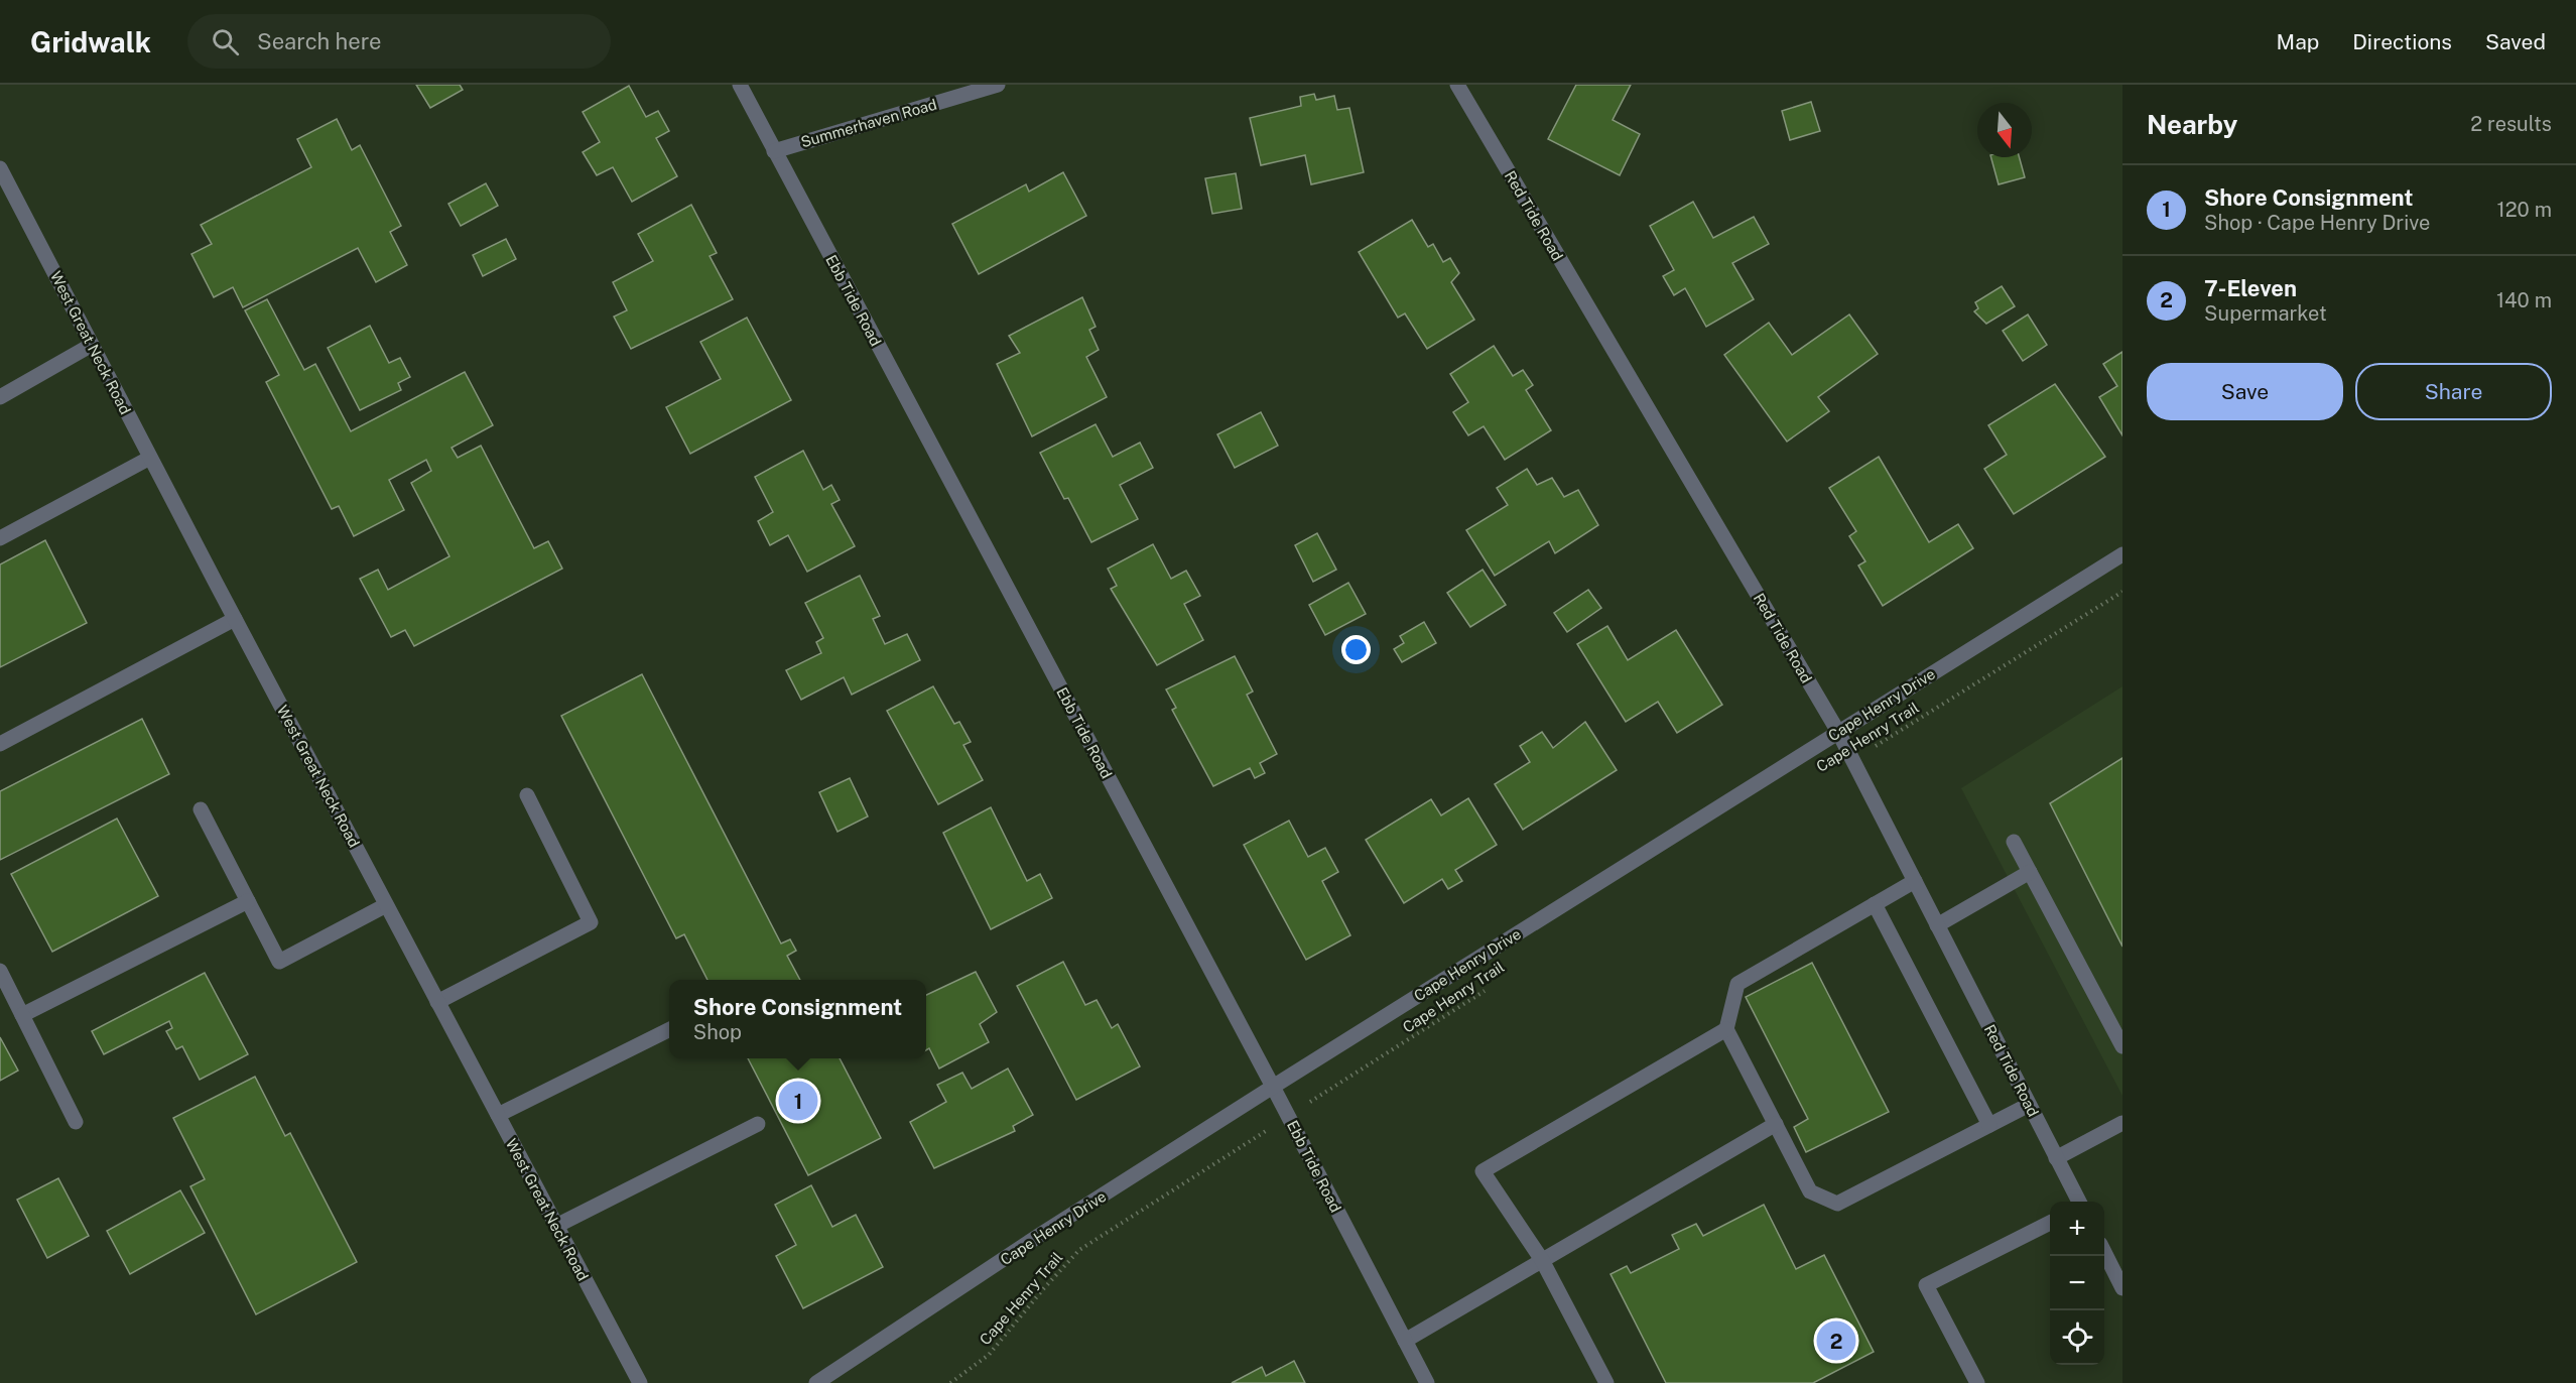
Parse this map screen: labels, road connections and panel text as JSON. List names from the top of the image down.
{
  "streets": {
    "street": [
      "Summerhaven Road",
      "Red Tide Road",
      "Ebb Tide Road",
      "West Great Neck Road",
      "Cape Henry Drive"
    ],
    "path": ["Cape Henry Trail"]
  },
  "crossings": [
    ["Summerhaven Road", "Ebb Tide Road"],
    ["Red Tide Road", "Cape Henry Drive"],
    ["Red Tide Road", "Cape Henry Trail"],
    ["Ebb Tide Road", "Cape Henry Drive"],
    ["Ebb Tide Road", "Cape Henry Trail"]
  ],
  "north": "bottom",
  "page": {
    "header": "Gridwalk",
    "search": "Search here",
    "nav": ["Map", "Directions", "Saved"],
    "heading": ["Nearby", "2 results"],
    "list": [
      {
        "mark": "1",
        "name": "Shore Consignment",
        "note": "Shop · Cape Henry Drive",
        "value": "120 m"
      },
      {
        "mark": "2",
        "name": "7-Eleven",
        "note": "Supermarket",
        "value": "140 m"
      }
    ],
    "buttons": ["Save", "Share"],
    "popup": ["Shore Consignment", "Shop"],
    "pins": ["1", "2"],
    "map_buttons": ["+", "−"]
  }
}
